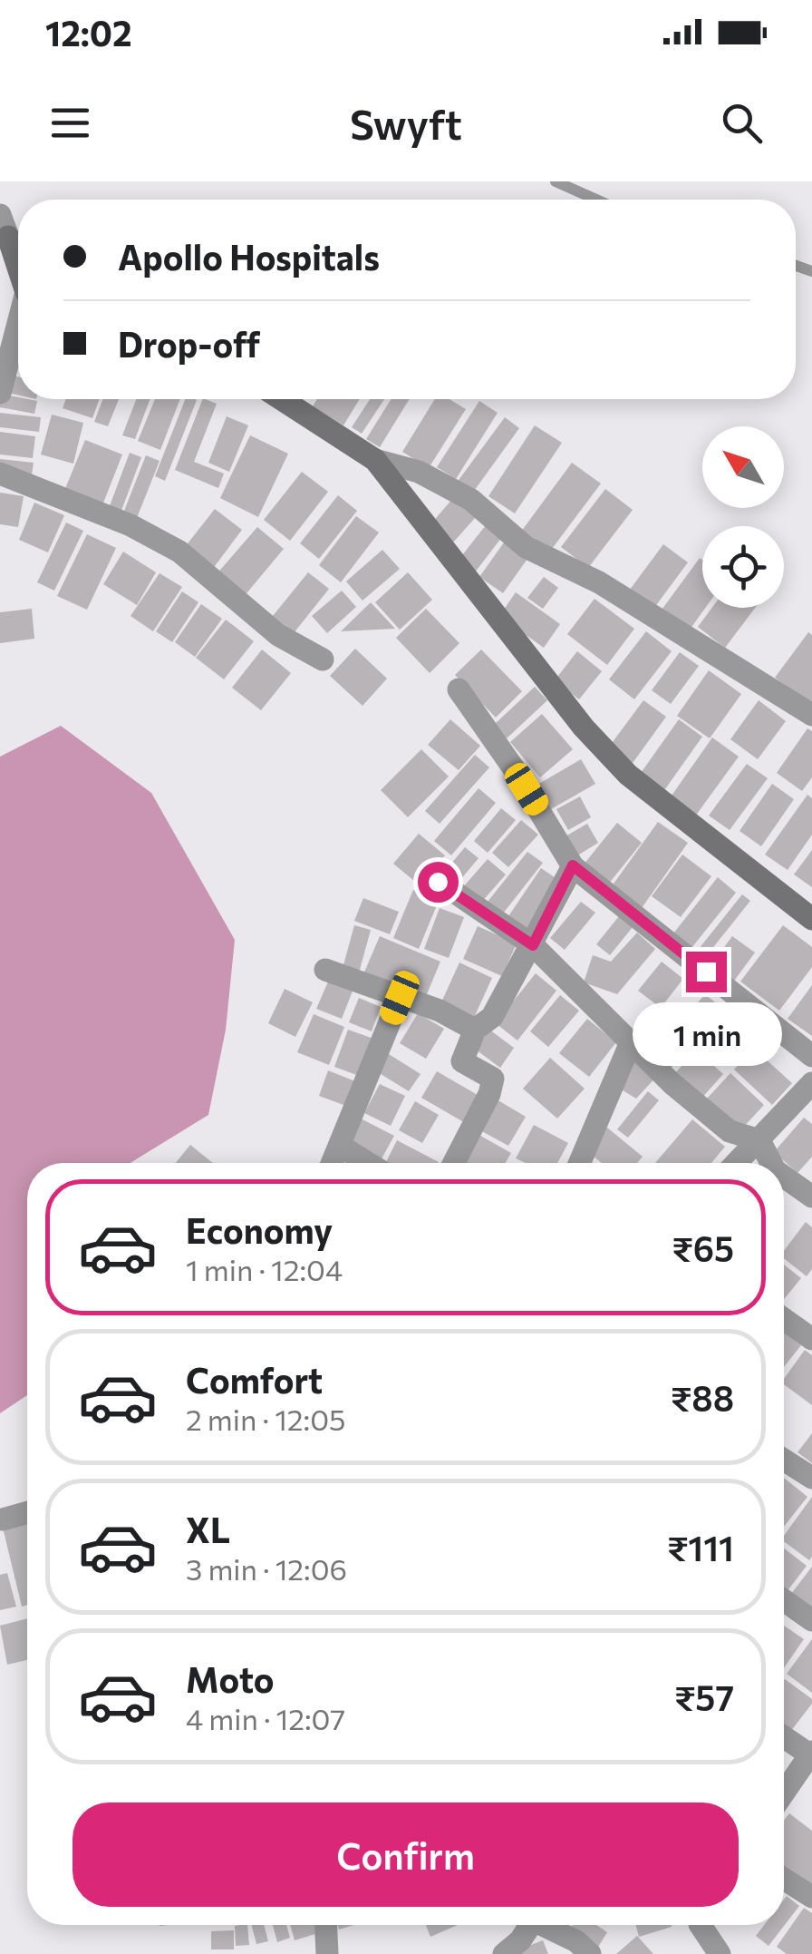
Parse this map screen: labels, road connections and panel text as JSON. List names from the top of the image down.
{
  "north": "top left",
  "page": {
    "status": "12:02",
    "header": "Swyft",
    "banner": ["Apollo Hospitals", "Drop-off"],
    "bubble": "1 min",
    "list": [
      {
        "name": "Economy",
        "note": "1 min · 12:04",
        "value": "₹65"
      },
      {
        "name": "Comfort",
        "note": "2 min · 12:05",
        "value": "₹88"
      },
      {
        "name": "XL",
        "note": "3 min · 12:06",
        "value": "₹111"
      },
      {
        "name": "Moto",
        "note": "4 min · 12:07",
        "value": "₹57"
      }
    ],
    "buttons": "Confirm"
  }
}
